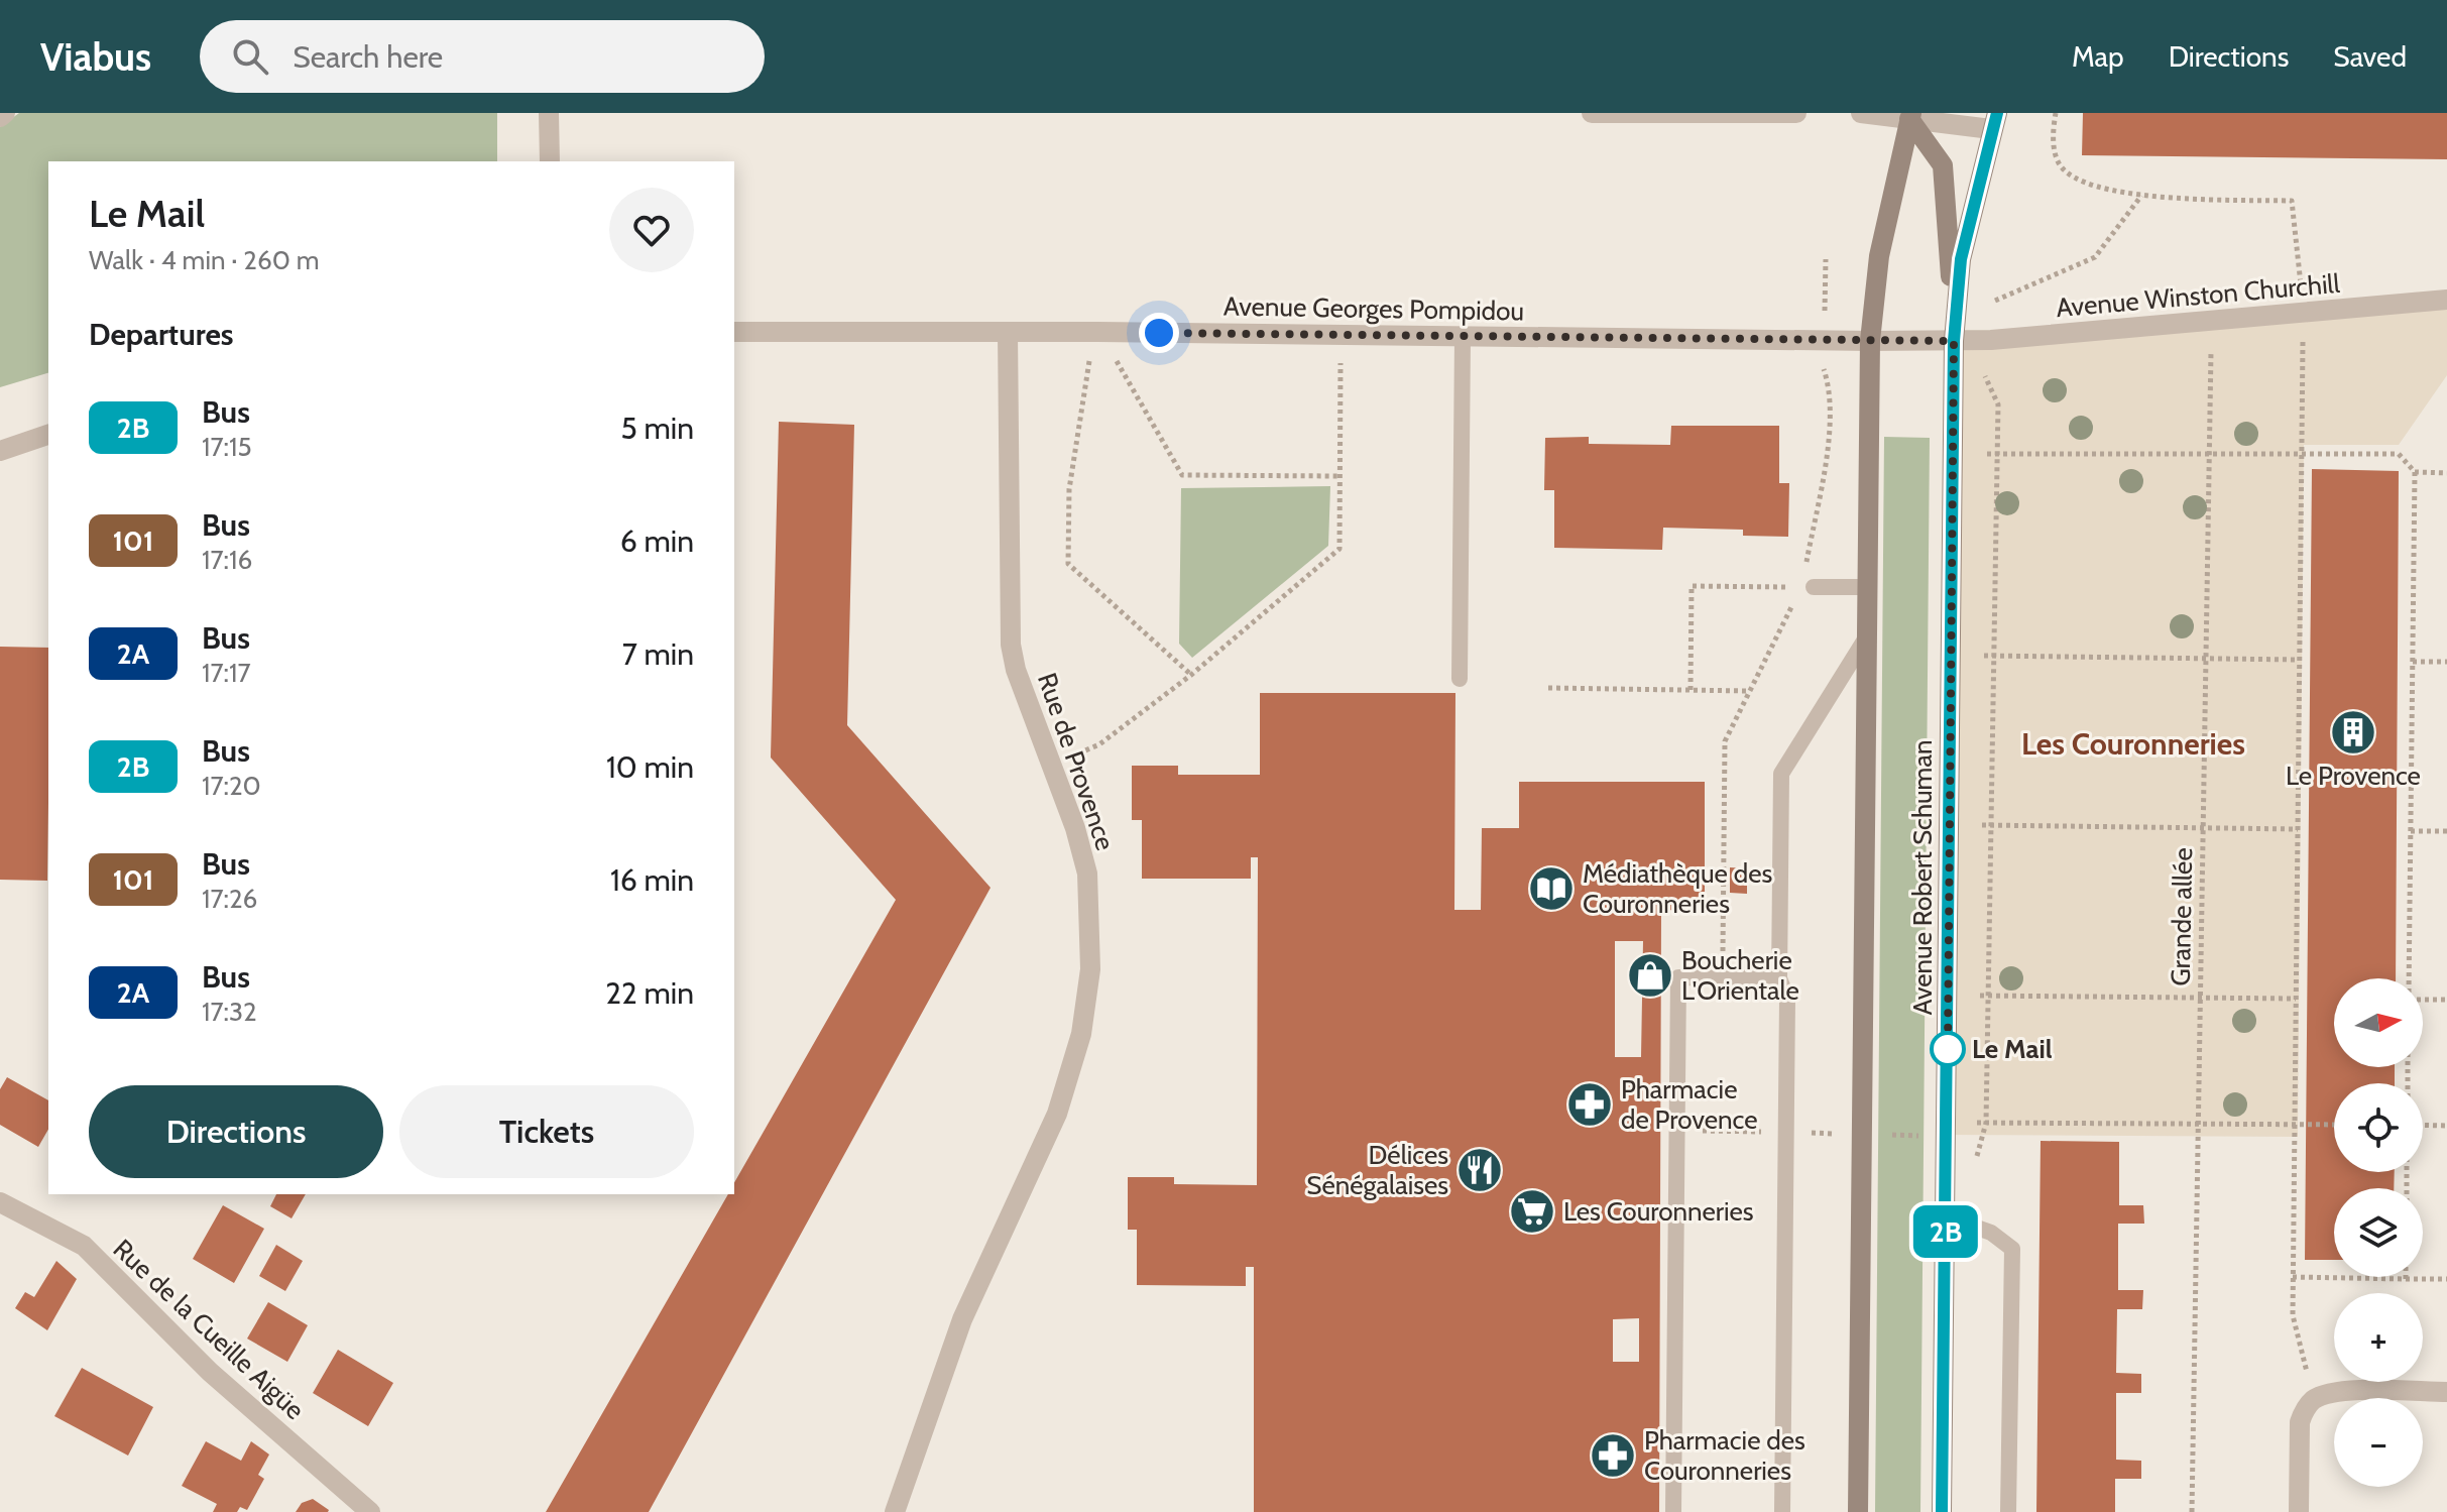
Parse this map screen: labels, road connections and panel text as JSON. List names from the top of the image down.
{
  "streets": {
    "main road": ["Avenue Robert Schuman"],
    "street": [
      "Avenue Winston Churchill",
      "Avenue Georges Pompidou",
      "Rue de Provence",
      "Rue de la Cueille Aigüe"
    ],
    "path": ["Grande allée"]
  },
  "crossings": [
    ["Avenue Winston Churchill", "Avenue Georges Pompidou"],
    ["Avenue Winston Churchill", "Avenue Robert Schuman"],
    ["Avenue Winston Churchill", "Grande allée"],
    ["Avenue Georges Pompidou", "Rue de Provence"]
  ],
  "districts": ["Les Couronneries"],
  "places": {
    "building": ["Le Provence"],
    "library": ["Médiathèque des Couronneries"],
    "shop": ["Boucherie L'Orientale"],
    "other": ["Le Mail"],
    "pharmacy": ["Pharmacie de Provence", "Pharmacie des Couronneries"],
    "restaurant": ["Délices Sénégalaises"],
    "supermarket": ["Les Couronneries"]
  },
  "lines": ["bus line 2B"],
  "north": "right",
  "page": {
    "header": "Viabus",
    "search": "Search here",
    "nav": ["Map", "Directions", "Saved"],
    "on_map": "2B",
    "heading": [
      ["Le Mail", "Walk · 4 min · 260 m"],
      "Departures"
    ],
    "list": [
      {
        "mark": "2B",
        "name": "Bus",
        "note": "17:15",
        "value": "5 min"
      },
      {
        "mark": "101",
        "name": "Bus",
        "note": "17:16",
        "value": "6 min"
      },
      {
        "mark": "2A",
        "name": "Bus",
        "note": "17:17",
        "value": "7 min"
      },
      {
        "mark": "2B",
        "name": "Bus",
        "note": "17:20",
        "value": "10 min"
      },
      {
        "mark": "101",
        "name": "Bus",
        "note": "17:26",
        "value": "16 min"
      },
      {
        "mark": "2A",
        "name": "Bus",
        "note": "17:32",
        "value": "22 min"
      }
    ],
    "map_buttons": ["+", "−"],
    "buttons": ["Directions", "Tickets"]
  }
}
